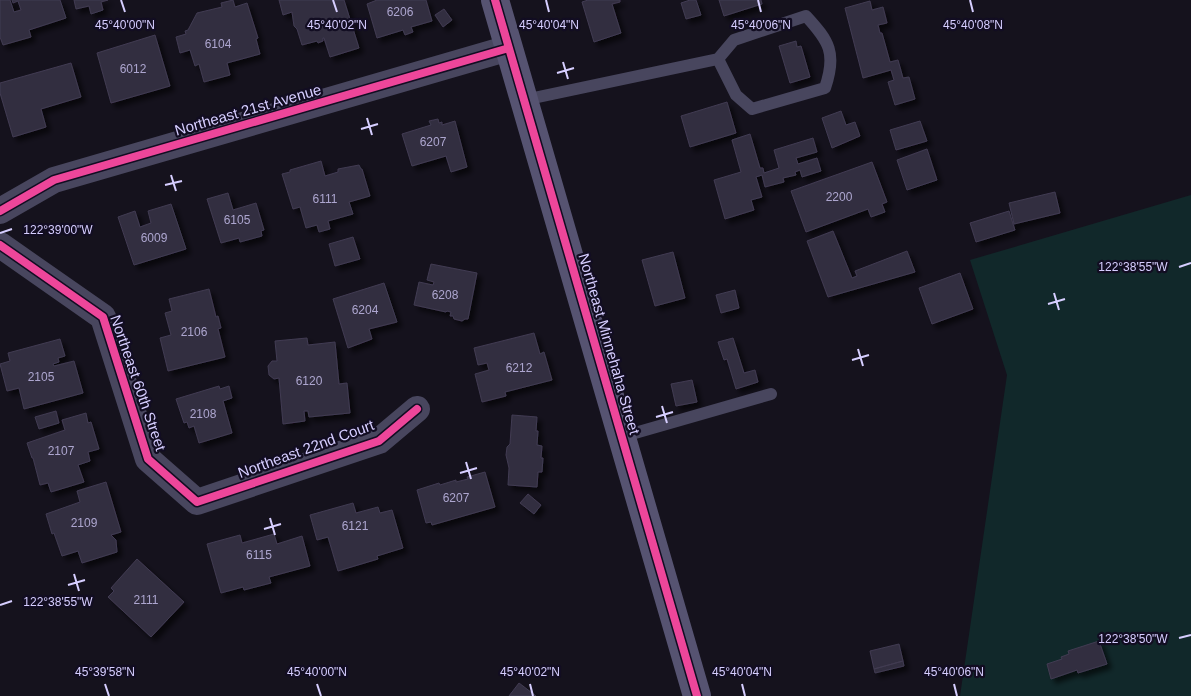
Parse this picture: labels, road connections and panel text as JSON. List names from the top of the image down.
{
  "streets": {
    "main road": ["Northeast Minnehaha Street"],
    "street": ["Northeast 21st Avenue", "Northeast 60th Street", "Northeast 22nd Court"]
  },
  "crossings": [
    ["Northeast 21st Avenue", "Northeast Minnehaha Street"],
    ["Northeast 60th Street", "Northeast 22nd Court"]
  ],
  "house_numbers": [
    "6206",
    "6104",
    "6012",
    "6207",
    "2200",
    "6111",
    "6105",
    "6009",
    "6208",
    "6204",
    "2106",
    "6212",
    "2105",
    "6120",
    "2108",
    "2107",
    "6207",
    "2109",
    "6121",
    "6115",
    "2111"
  ],
  "coordinates": [
    "45°40'00\"N",
    "45°40'02\"N",
    "45°40'04\"N",
    "45°40'06\"N",
    "45°40'08\"N",
    "122°39'00\"W",
    "122°38'55\"W",
    "122°38'50\"W",
    "45°39'58\"N"
  ]
}
